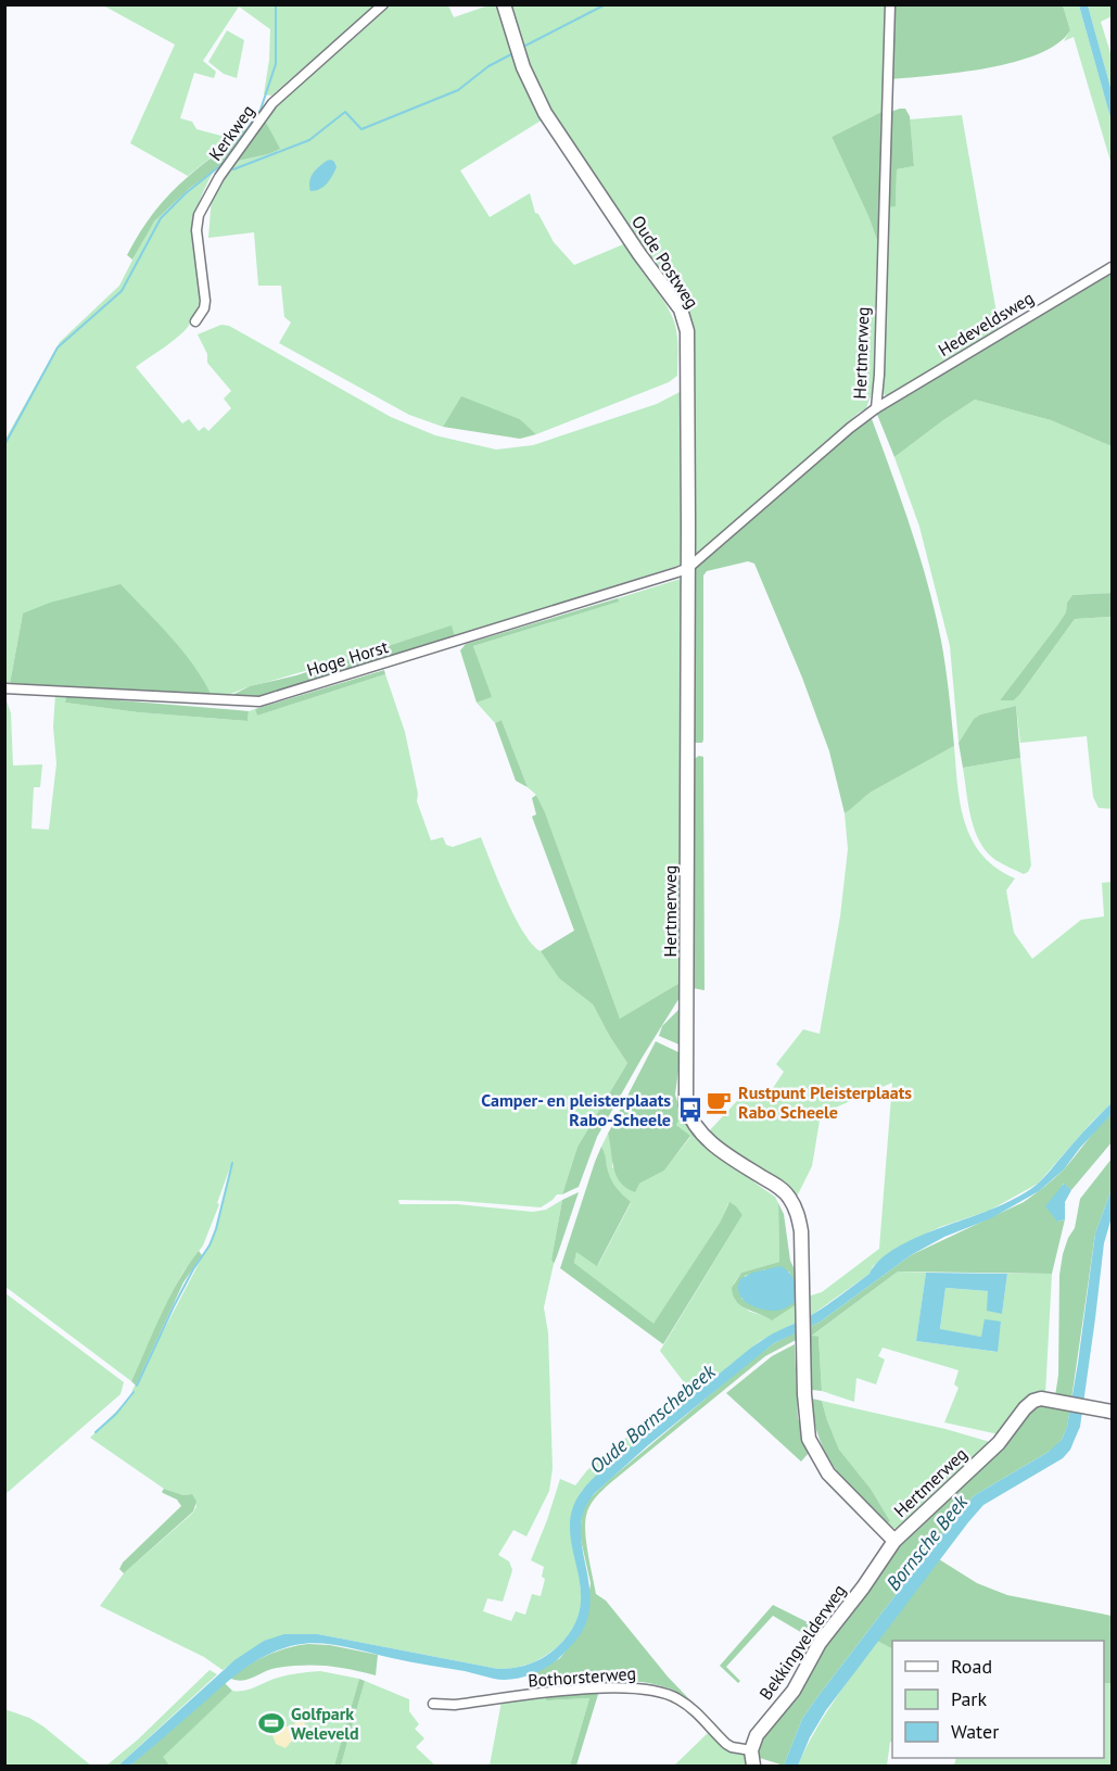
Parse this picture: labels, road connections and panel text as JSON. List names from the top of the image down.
{
  "streets": {
    "street": [
      "Kerkweg",
      "Oude Postweg",
      "Hedeveldsweg",
      "Hertmerweg",
      "Hoge Horst",
      "Bekkingvelderweg",
      "Bothorsterweg"
    ]
  },
  "crossings": [
    ["Oude Postweg", "Hertmerweg"],
    ["Oude Postweg", "Hoge Horst"],
    ["Hedeveldsweg", "Hertmerweg"],
    ["Hertmerweg", "Hoge Horst"],
    ["Hertmerweg", "Bekkingvelderweg"],
    ["Bekkingvelderweg", "Bothorsterweg"]
  ],
  "water": ["Oude Bornschebeek", "Bornsche Beek"],
  "places": {
    "cafe": ["Rustpunt Pleisterplaats Rabo Scheele"],
    "bus stop": ["Camper- en pleisterplaats Rabo-Scheele"],
    "sports": ["Golfpark Weleveld"]
  },
  "legend": ["Road", "Park", "Water"]
}
